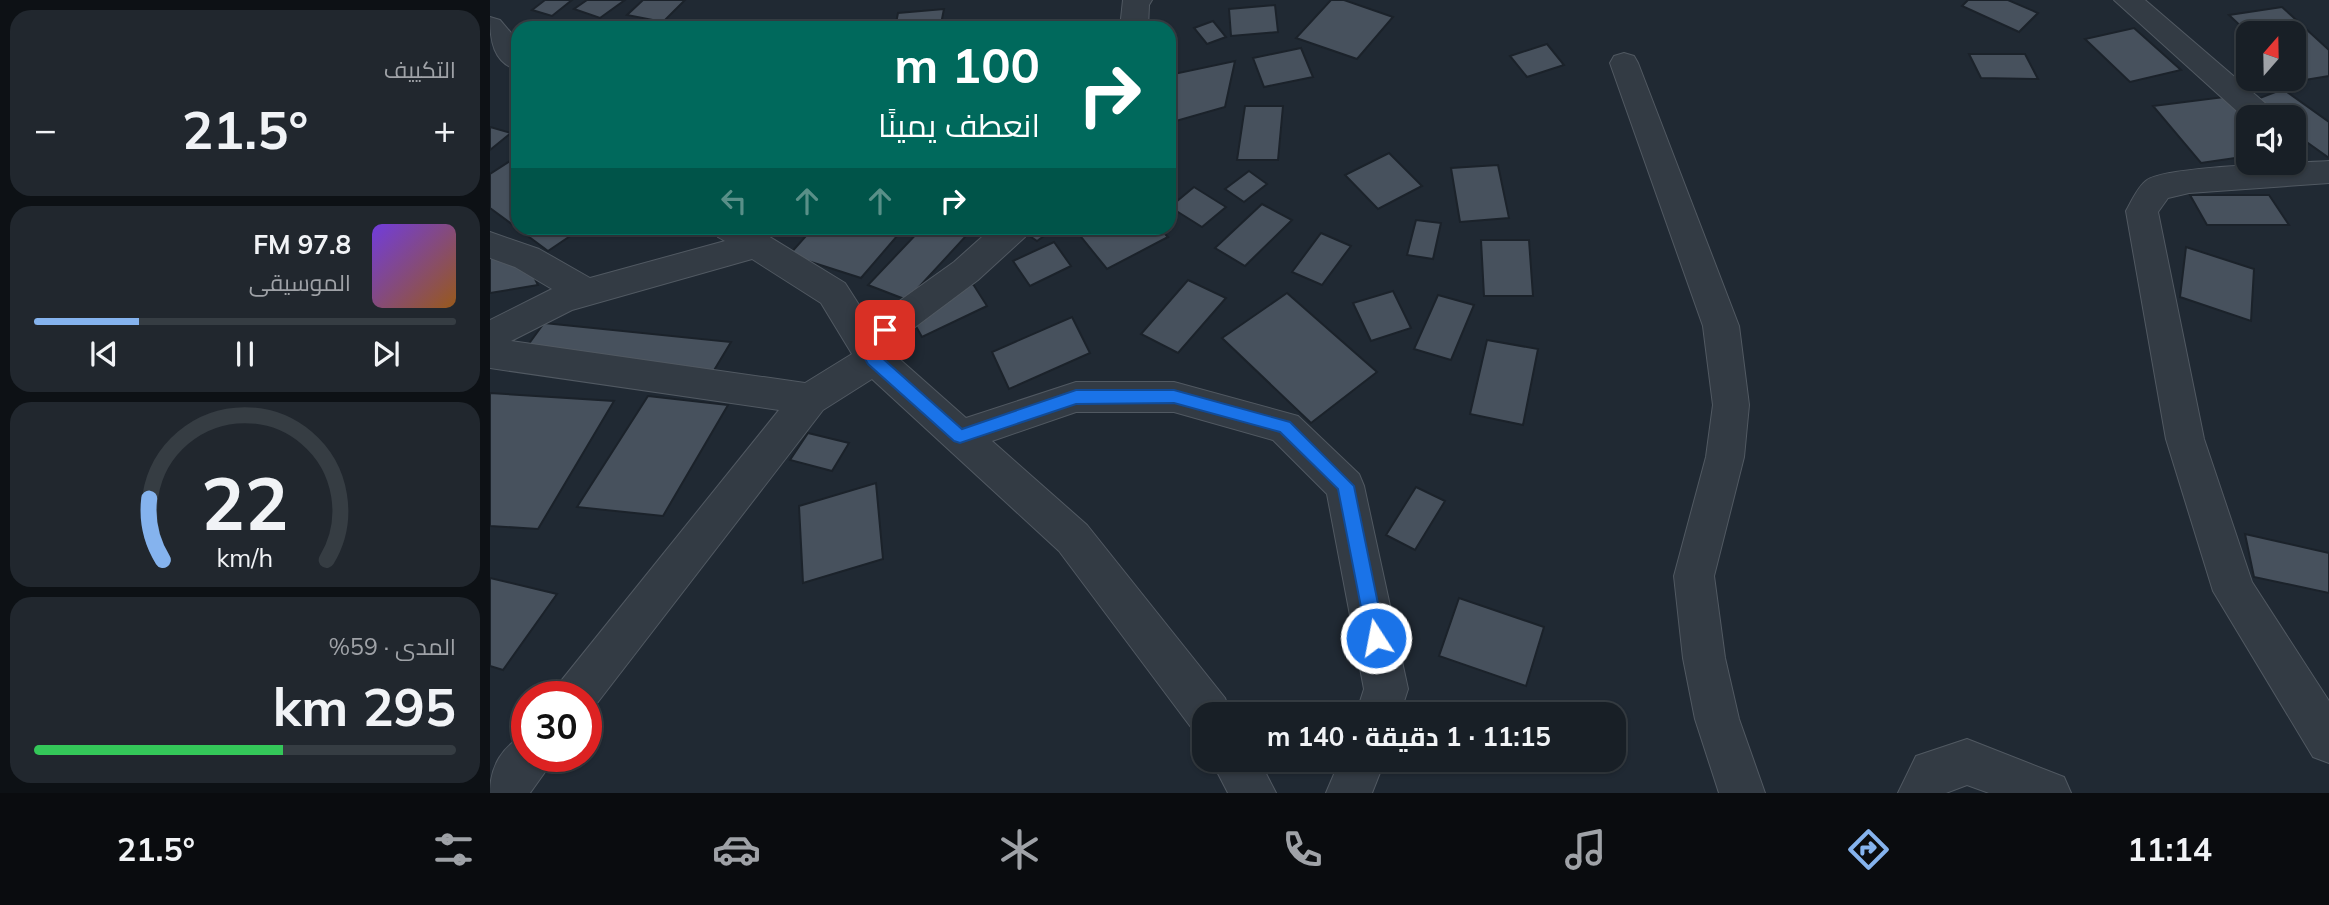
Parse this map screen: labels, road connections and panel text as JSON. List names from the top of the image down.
{
  "north": "top",
  "page": {
    "tile": [
      "التكييف",
      ["المدى · 59%", "295 km"]
    ],
    "turn": ["100 m", "انعطف يمينًا"],
    "heat": ["−", "21.5°", "+"],
    "song": ["97.8 FM", "الموسيقى"],
    "limit": "30",
    "trip": "11:15 · 1 دقيقة · 140 m",
    "tabs": ["11:14", "21.5°"],
    "gauge": ["22", "km/h"]
  }
}
